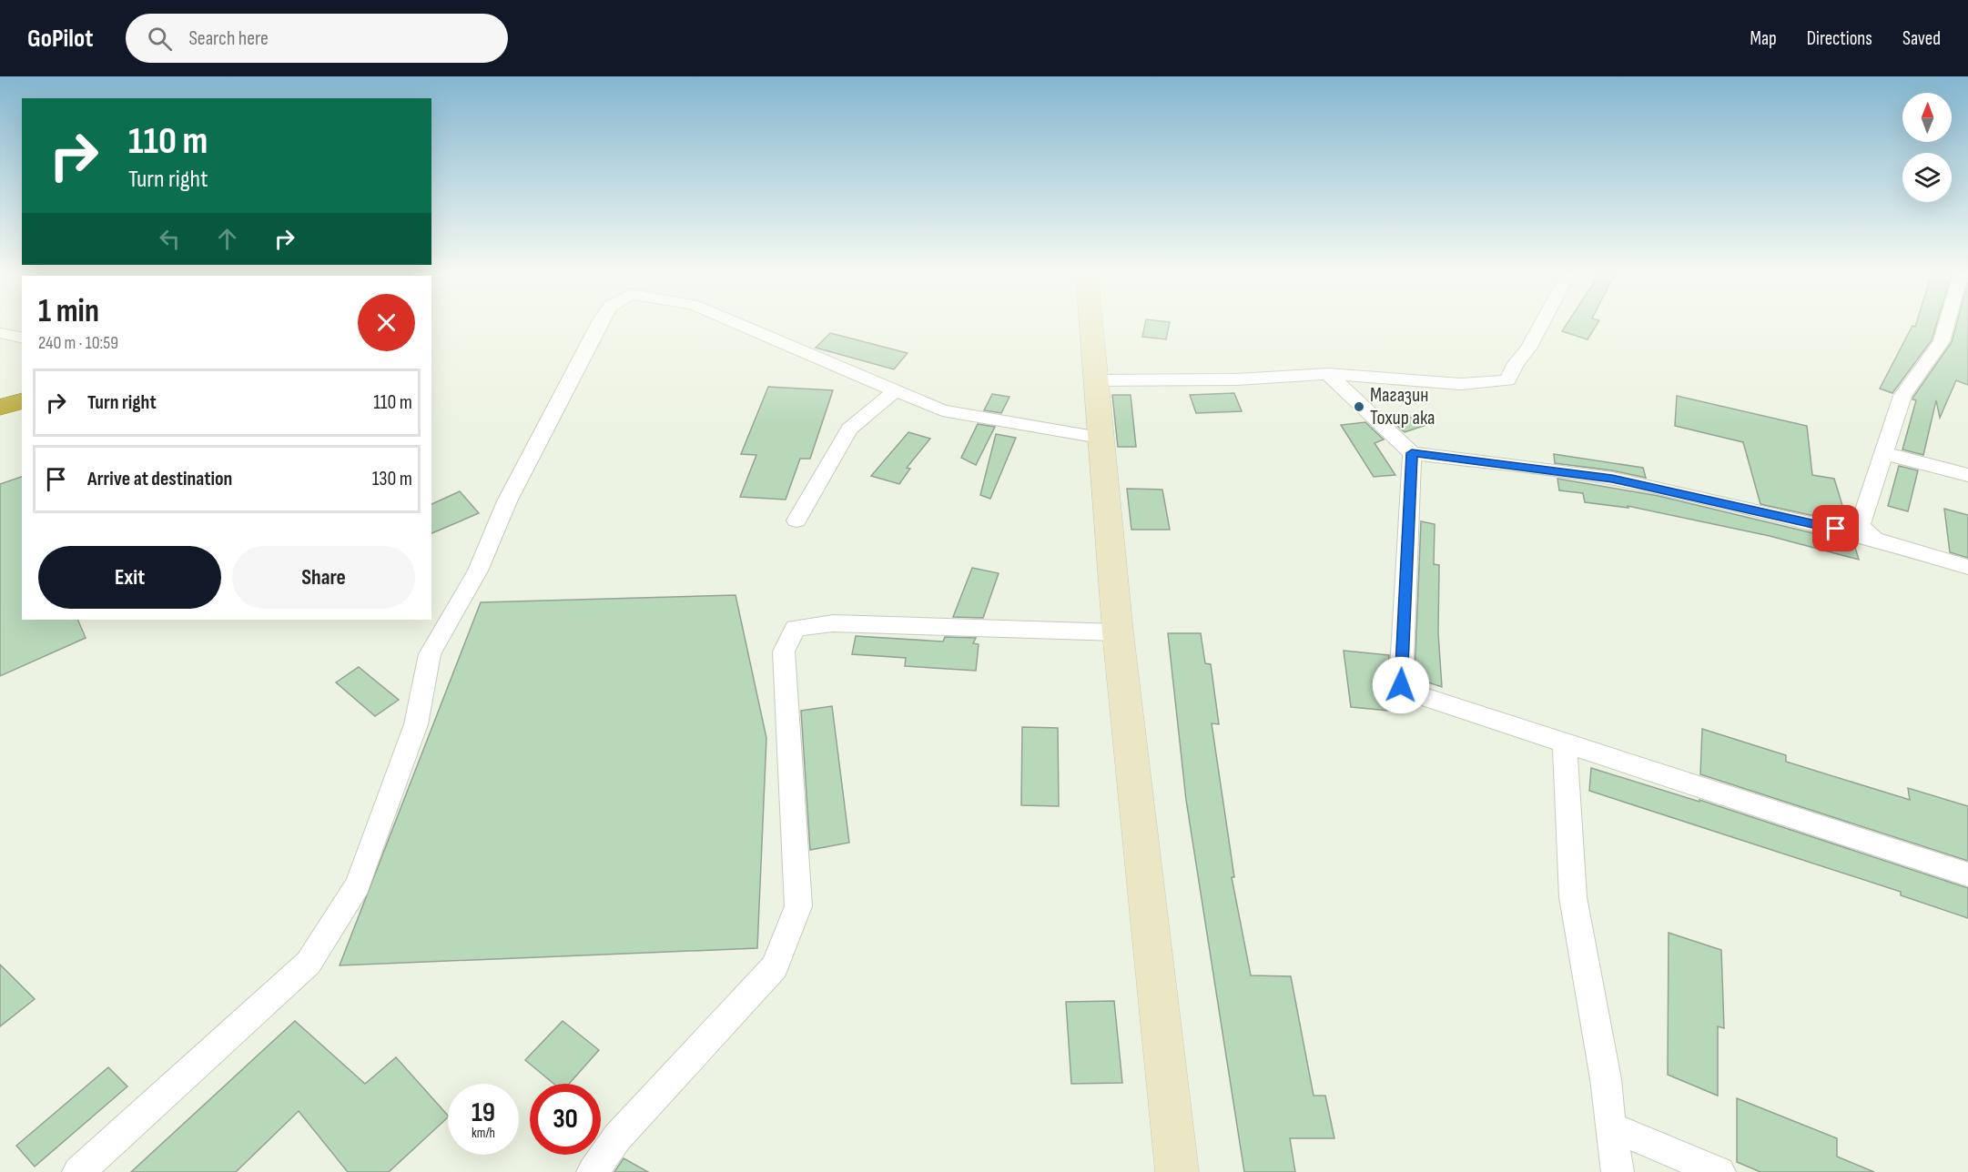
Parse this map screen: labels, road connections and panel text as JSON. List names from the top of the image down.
{
  "places": ["Магазин Тохир ака"],
  "north": "top",
  "page": {
    "header": "GoPilot",
    "search": "Search here",
    "nav": ["Map", "Directions", "Saved"],
    "turn": ["110 m", "Turn right"],
    "heading": ["1 min", "240 m · 10:59"],
    "list": [
      {
        "name": "Turn right",
        "value": "110 m"
      },
      {
        "name": "Arrive at destination",
        "value": "130 m"
      }
    ],
    "buttons": ["Exit", "Share"],
    "speed": "19 km/h",
    "limit": "30"
  }
}
